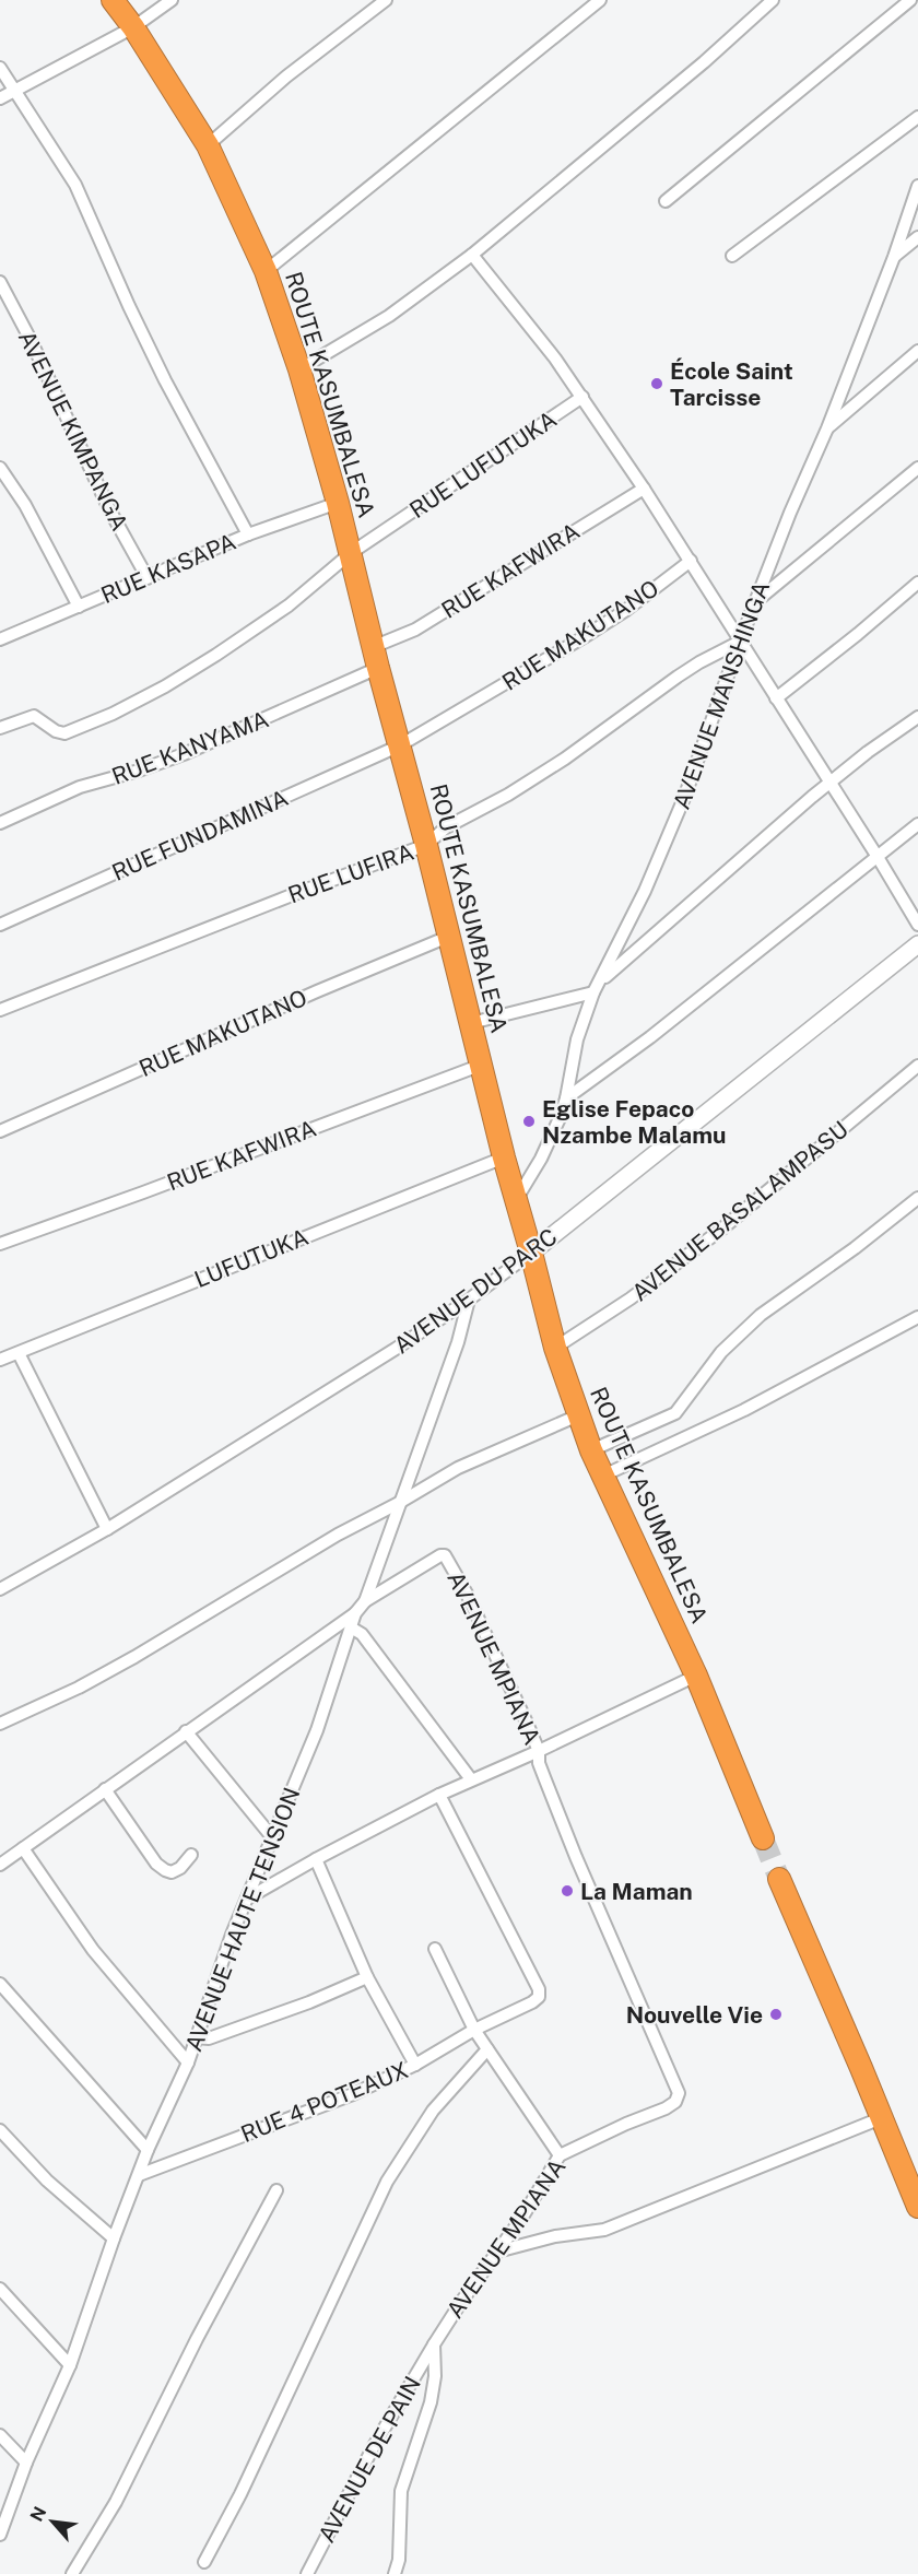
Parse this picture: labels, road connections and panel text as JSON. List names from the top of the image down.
{
  "streets": {
    "highway": ["ROUTE KASUMBALESA"],
    "street": [
      "AVENUE KIMPANGA",
      "RUE LUFUTUKA",
      "RUE KASAPA",
      "RUE KAFWIRA",
      "RUE MAKUTANO",
      "AVENUE MANSHINGA",
      "RUE KANYAMA",
      "RUE FUNDAMINA",
      "RUE LUFIRA",
      "AVENUE BASALAMPASU",
      "LUFUTUKA",
      "AVENUE DU PARC",
      "AVENUE MPIANA",
      "AVENUE HAUTE TENSION",
      "RUE 4 POTEAUX",
      "AVENUE DE PAIN"
    ]
  },
  "crossings": [
    ["ROUTE KASUMBALESA", "RUE LUFUTUKA"],
    ["ROUTE KASUMBALESA", "RUE KASAPA"],
    ["ROUTE KASUMBALESA", "RUE KAFWIRA"],
    ["ROUTE KASUMBALESA", "RUE MAKUTANO"],
    ["ROUTE KASUMBALESA", "AVENUE MANSHINGA"],
    ["ROUTE KASUMBALESA", "RUE KANYAMA"],
    ["ROUTE KASUMBALESA", "RUE FUNDAMINA"],
    ["ROUTE KASUMBALESA", "RUE LUFIRA"],
    ["ROUTE KASUMBALESA", "AVENUE BASALAMPASU"],
    ["ROUTE KASUMBALESA", "LUFUTUKA"],
    ["ROUTE KASUMBALESA", "AVENUE DU PARC"],
    ["AVENUE KIMPANGA", "RUE KASAPA"],
    ["RUE MAKUTANO", "RUE FUNDAMINA"],
    ["AVENUE MANSHINGA", "RUE LUFIRA"],
    ["AVENUE DU PARC", "AVENUE HAUTE TENSION"],
    ["AVENUE MPIANA", "AVENUE HAUTE TENSION"],
    ["AVENUE MPIANA", "AVENUE DE PAIN"],
    ["AVENUE HAUTE TENSION", "RUE 4 POTEAUX"]
  ],
  "places": [
    "École Saint Tarcisse",
    "Eglise Fepaco Nzambe Malamu",
    "La Maman",
    "Nouvelle Vie"
  ],
  "north": "top left"
}
